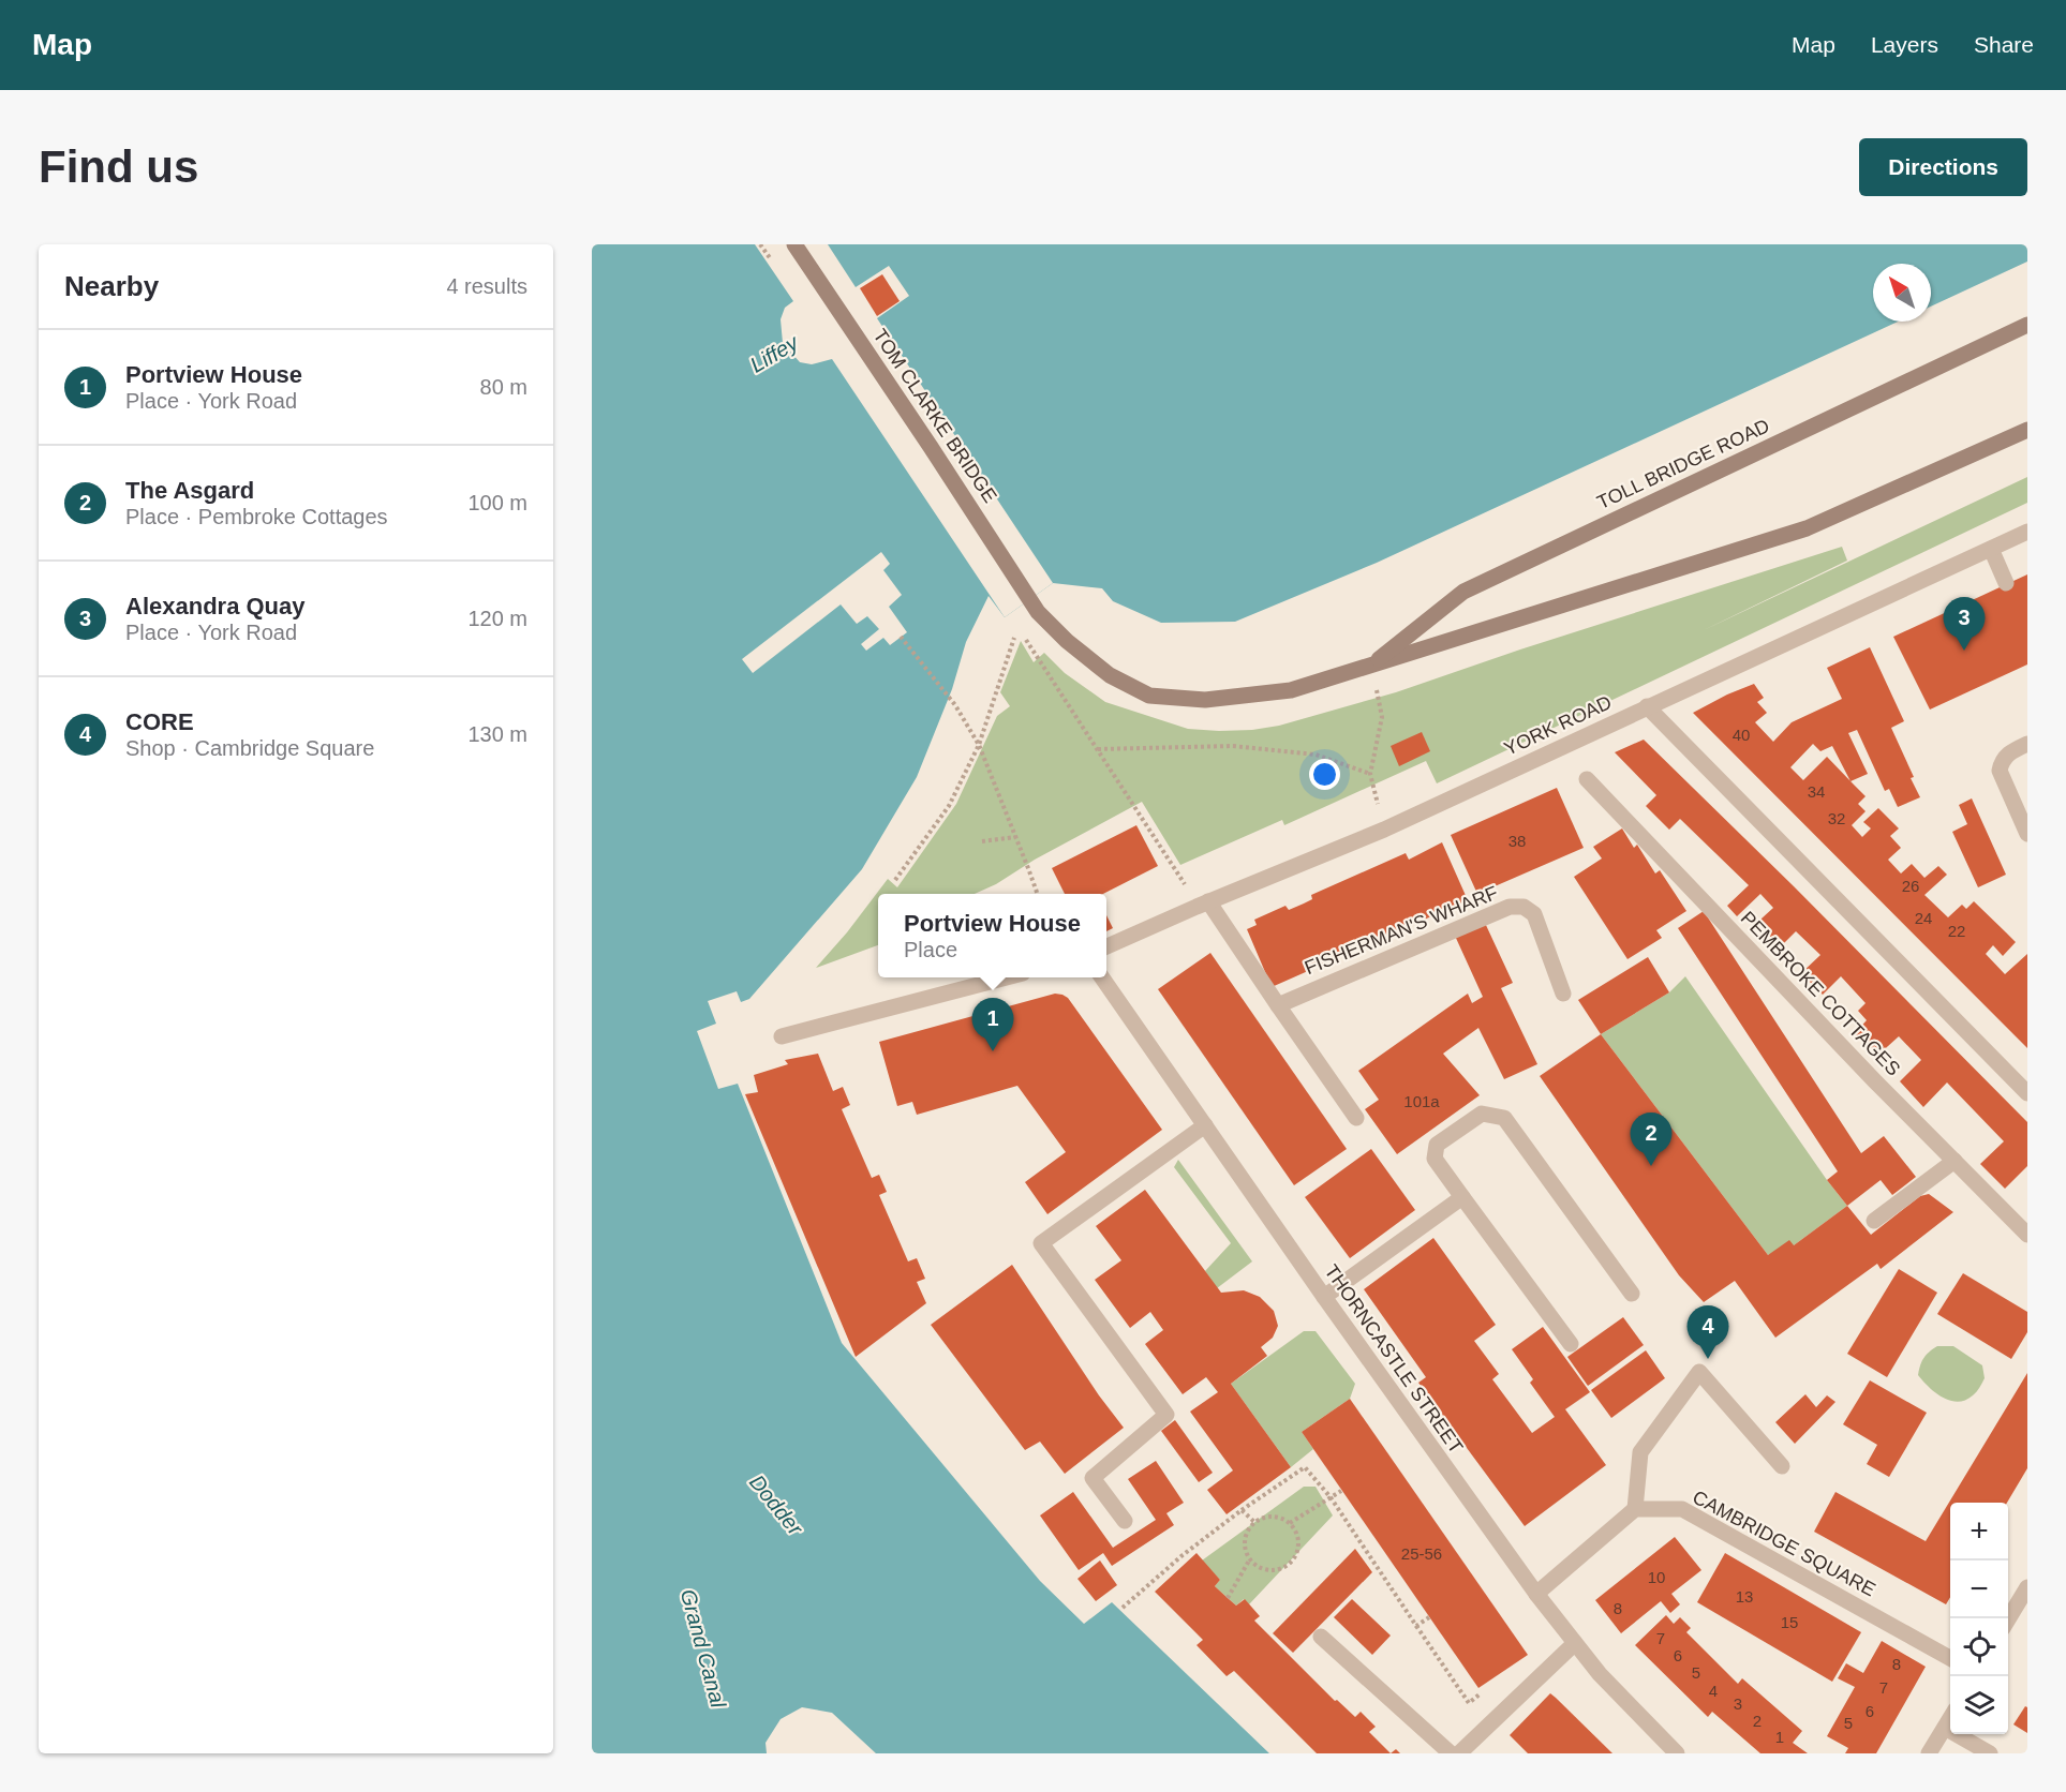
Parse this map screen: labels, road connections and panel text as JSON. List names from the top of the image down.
{
  "streets": {
    "main road": ["TOM CLARKE BRIDGE", "TOLL BRIDGE ROAD"],
    "street": [
      "YORK ROAD",
      "FISHERMAN'S WHARF",
      "PEMBROKE COTTAGES",
      "THORNCASTLE STREET",
      "CAMBRIDGE SQUARE"
    ]
  },
  "crossings": [
    ["TOM CLARKE BRIDGE", "TOLL BRIDGE ROAD"]
  ],
  "water": ["Liffey", "Dodder", "Grand Canal"],
  "house_numbers": [
    "40",
    "34",
    "32",
    "38",
    "26",
    "24",
    "22",
    "101a",
    "25-56",
    "10",
    "13",
    "8",
    "15",
    "7",
    "6",
    "8",
    "5",
    "7",
    "4",
    "3",
    "6",
    "2",
    "5",
    "1"
  ],
  "north": "top left",
  "page": {
    "header": "Map",
    "nav": ["Map", "Layers", "Share"],
    "buttons": "Directions",
    "title": "Find us",
    "heading": ["Nearby", "4 results"],
    "list": [
      {
        "mark": "1",
        "name": "Portview House",
        "note": "Place · York Road",
        "value": "80 m"
      },
      {
        "mark": "2",
        "name": "The Asgard",
        "note": "Place · Pembroke Cottages",
        "value": "100 m"
      },
      {
        "mark": "3",
        "name": "Alexandra Quay",
        "note": "Place · York Road",
        "value": "120 m"
      },
      {
        "mark": "4",
        "name": "CORE",
        "note": "Shop · Cambridge Square",
        "value": "130 m"
      }
    ],
    "pins": [
      "3",
      "1",
      "2",
      "4"
    ],
    "popup": ["Portview House", "Place"],
    "map_buttons": ["+", "−"]
  }
}
